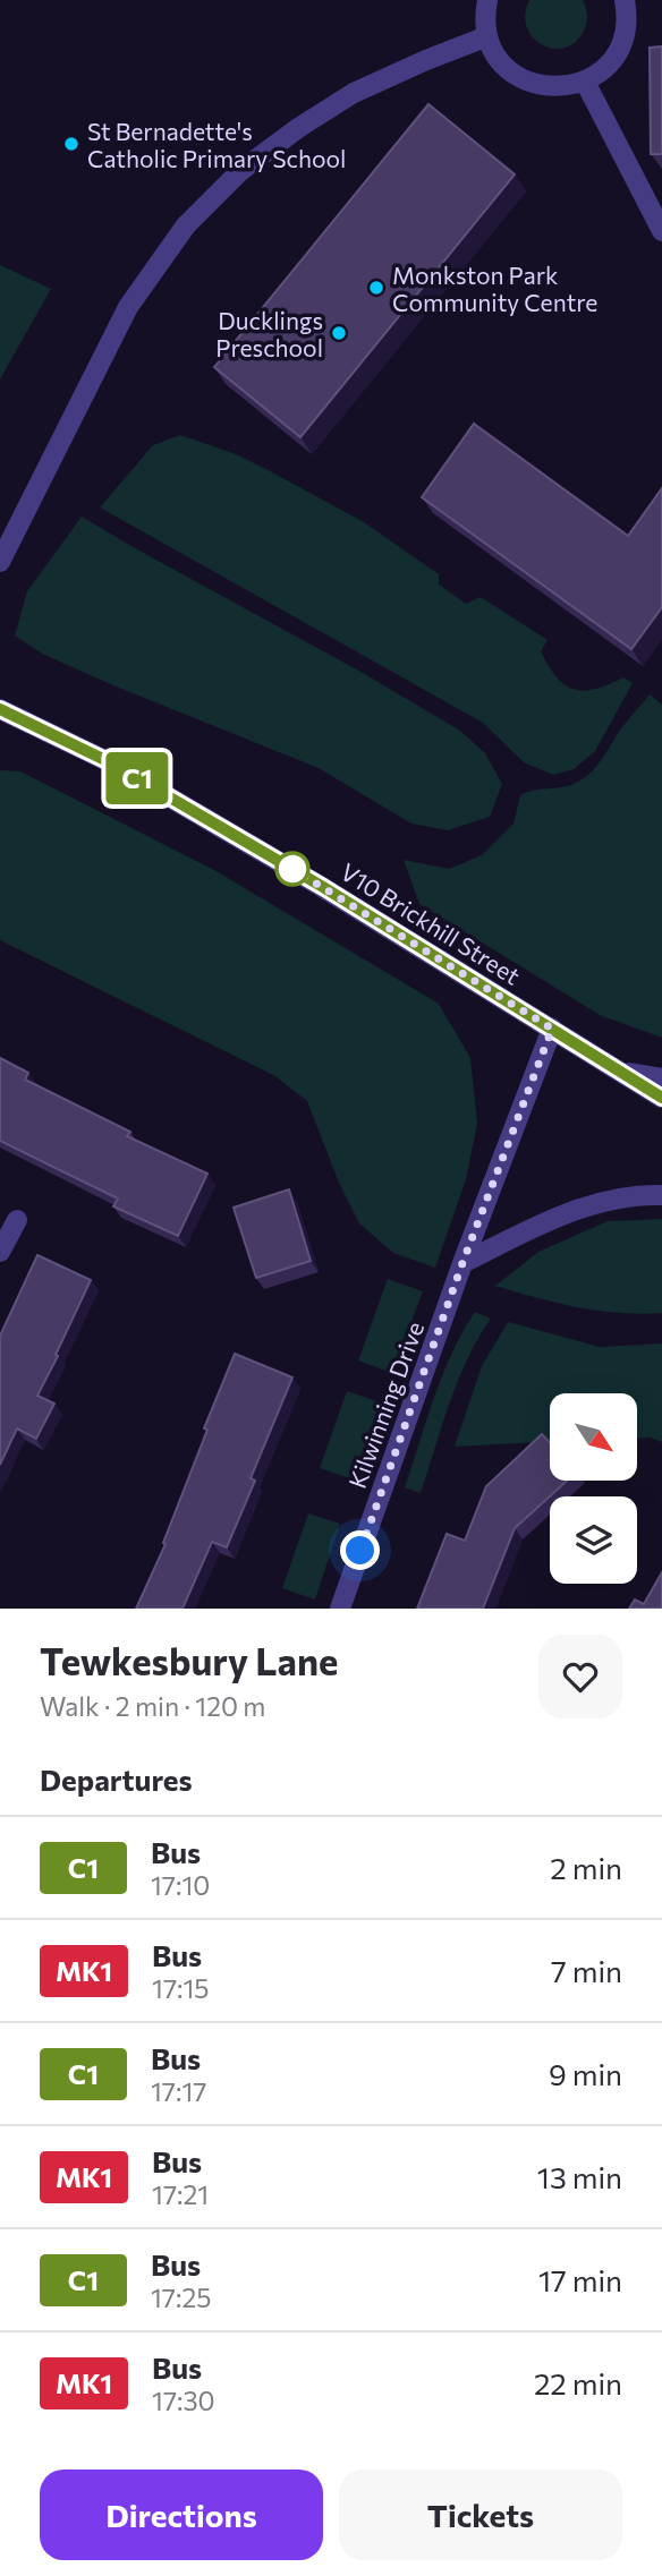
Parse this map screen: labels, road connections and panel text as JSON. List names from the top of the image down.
{
  "streets": {
    "street": ["V10 Brickhill Street", "Kilwinning Drive"]
  },
  "crossings": [
    ["V10 Brickhill Street", "Kilwinning Drive"]
  ],
  "places": ["St Bernadette's Catholic Primary School", "Monkston Park Community Centre", "Ducklings Preschool"],
  "lines": ["bus line C1"],
  "north": "bottom right",
  "page": {
    "on_map": "C1",
    "heading": [
      ["Tewkesbury Lane", "Walk · 2 min · 120 m"],
      "Departures"
    ],
    "list": [
      {
        "mark": "C1",
        "name": "Bus",
        "note": "17:10",
        "value": "2 min"
      },
      {
        "mark": "MK1",
        "name": "Bus",
        "note": "17:15",
        "value": "7 min"
      },
      {
        "mark": "C1",
        "name": "Bus",
        "note": "17:17",
        "value": "9 min"
      },
      {
        "mark": "MK1",
        "name": "Bus",
        "note": "17:21",
        "value": "13 min"
      },
      {
        "mark": "C1",
        "name": "Bus",
        "note": "17:25",
        "value": "17 min"
      },
      {
        "mark": "MK1",
        "name": "Bus",
        "note": "17:30",
        "value": "22 min"
      }
    ],
    "buttons": ["Directions", "Tickets"]
  }
}
